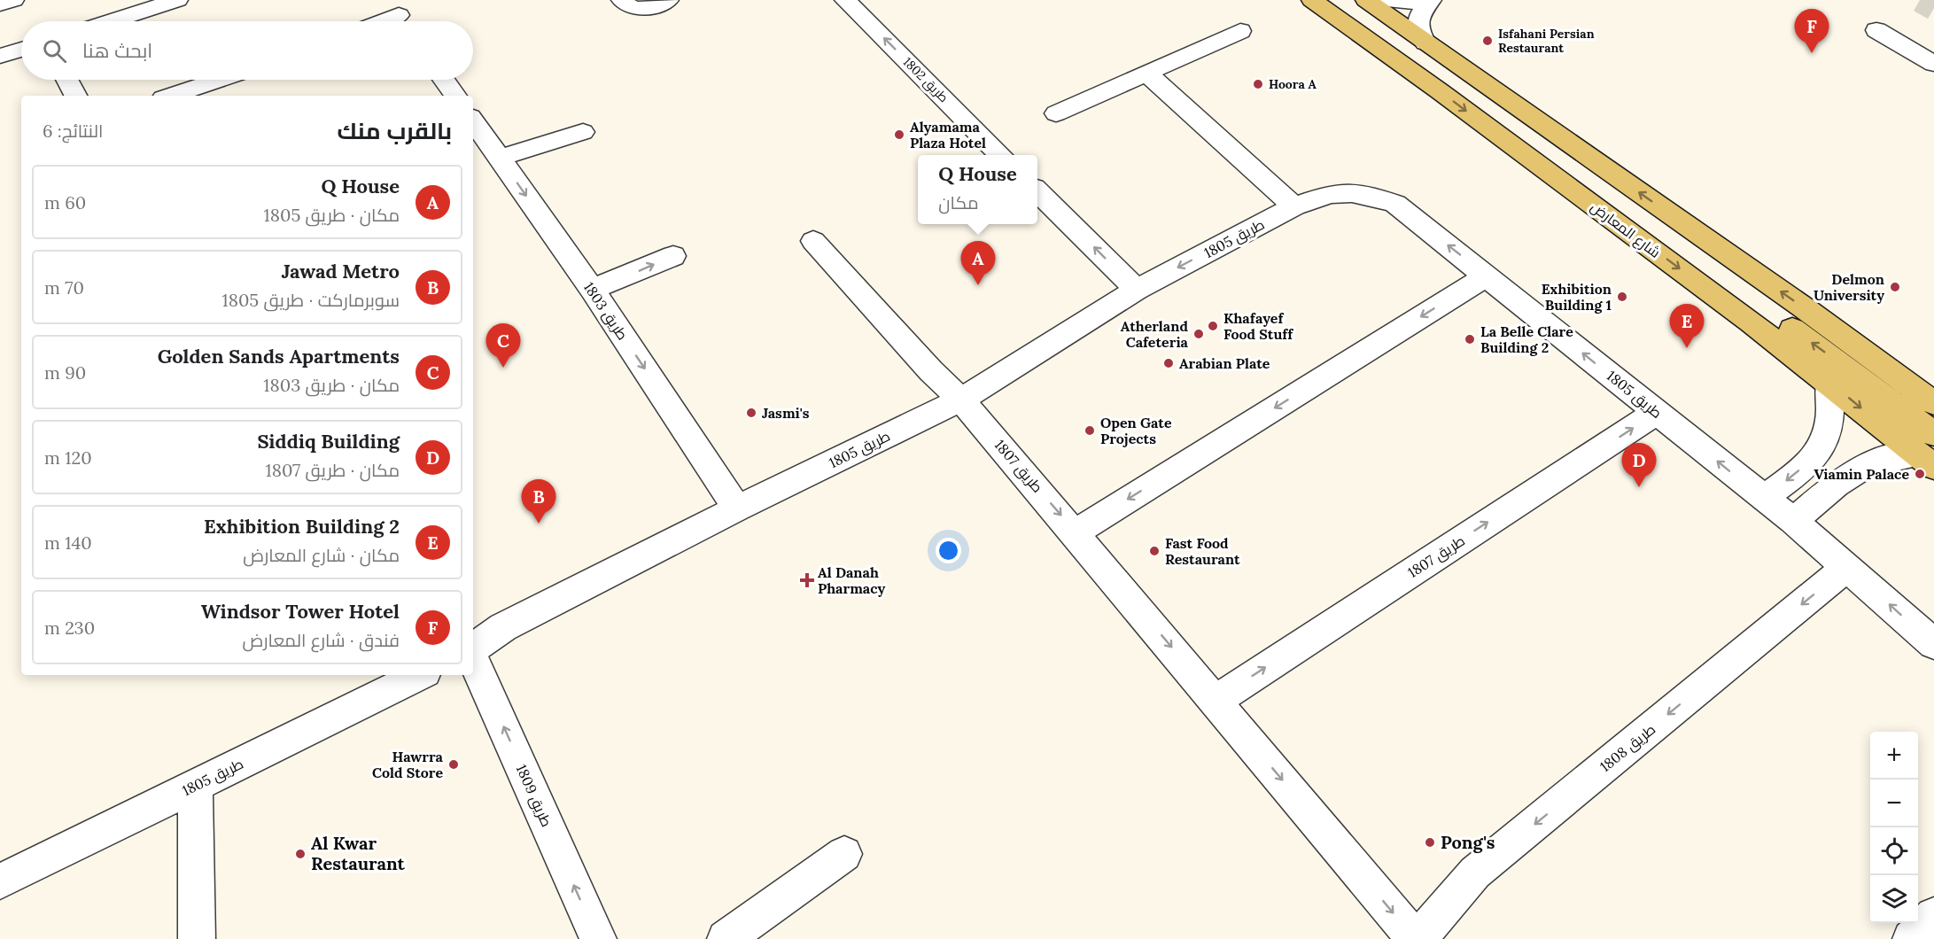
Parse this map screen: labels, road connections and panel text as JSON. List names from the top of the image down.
{
  "streets": {
    "main road": ["شارع المعارض"],
    "street": [
      "طريق 1802",
      "طريق 1805",
      "طريق 1803",
      "طريق 1807",
      "طريق 1808",
      "طريق 1809"
    ]
  },
  "crossings": [
    ["طريق 1805", "طريق 1803"],
    ["طريق 1805", "طريق 1807"],
    ["طريق 1805", "طريق 1808"],
    ["طريق 1807", "طريق 1808"]
  ],
  "one_way": [
    "طريق 1802",
    "طريق 1803",
    "طريق 1808",
    "طريق 1809"
  ],
  "places": {
    "other": [
      "Isfahani Persian Restaurant",
      "Hoora A",
      "Alyamama Plaza Hotel",
      "Delmon University",
      "Exhibition Building 1",
      "Khafayef Food Stuff",
      "Atherland Cafeteria",
      "La Belle Clare Building 2",
      "Arabian Plate",
      "Jasmi's",
      "Open Gate Projects",
      "Viamin Palace",
      "Fast Food Restaurant",
      "Hawrra Cold Store",
      "Pong's",
      "Al Kwar Restaurant"
    ],
    "health": ["Al Danah Pharmacy"]
  },
  "page": {
    "pins": [
      "F",
      "A",
      "E",
      "C",
      "D",
      "B"
    ],
    "search": "ابحث هنا",
    "heading": ["بالقرب منك", "النتائج: 6"],
    "popup": ["Q House", "مكان"],
    "list": [
      {
        "mark": "A",
        "name": "Q House",
        "note": "مكان · طريق 1805",
        "value": "60 m"
      },
      {
        "mark": "B",
        "name": "Jawad Metro",
        "note": "سوبرماركت · طريق 1805",
        "value": "70 m"
      },
      {
        "mark": "C",
        "name": "Golden Sands Apartments",
        "note": "مكان · طريق 1803",
        "value": "90 m"
      },
      {
        "mark": "D",
        "name": "Siddiq Building",
        "note": "مكان · طريق 1807",
        "value": "120 m"
      },
      {
        "mark": "E",
        "name": "Exhibition Building 2",
        "note": "مكان · شارع المعارض",
        "value": "140 m"
      },
      {
        "mark": "F",
        "name": "Windsor Tower Hotel",
        "note": "فندق · شارع المعارض",
        "value": "230 m"
      }
    ],
    "map_buttons": ["+", "−"]
  }
}
